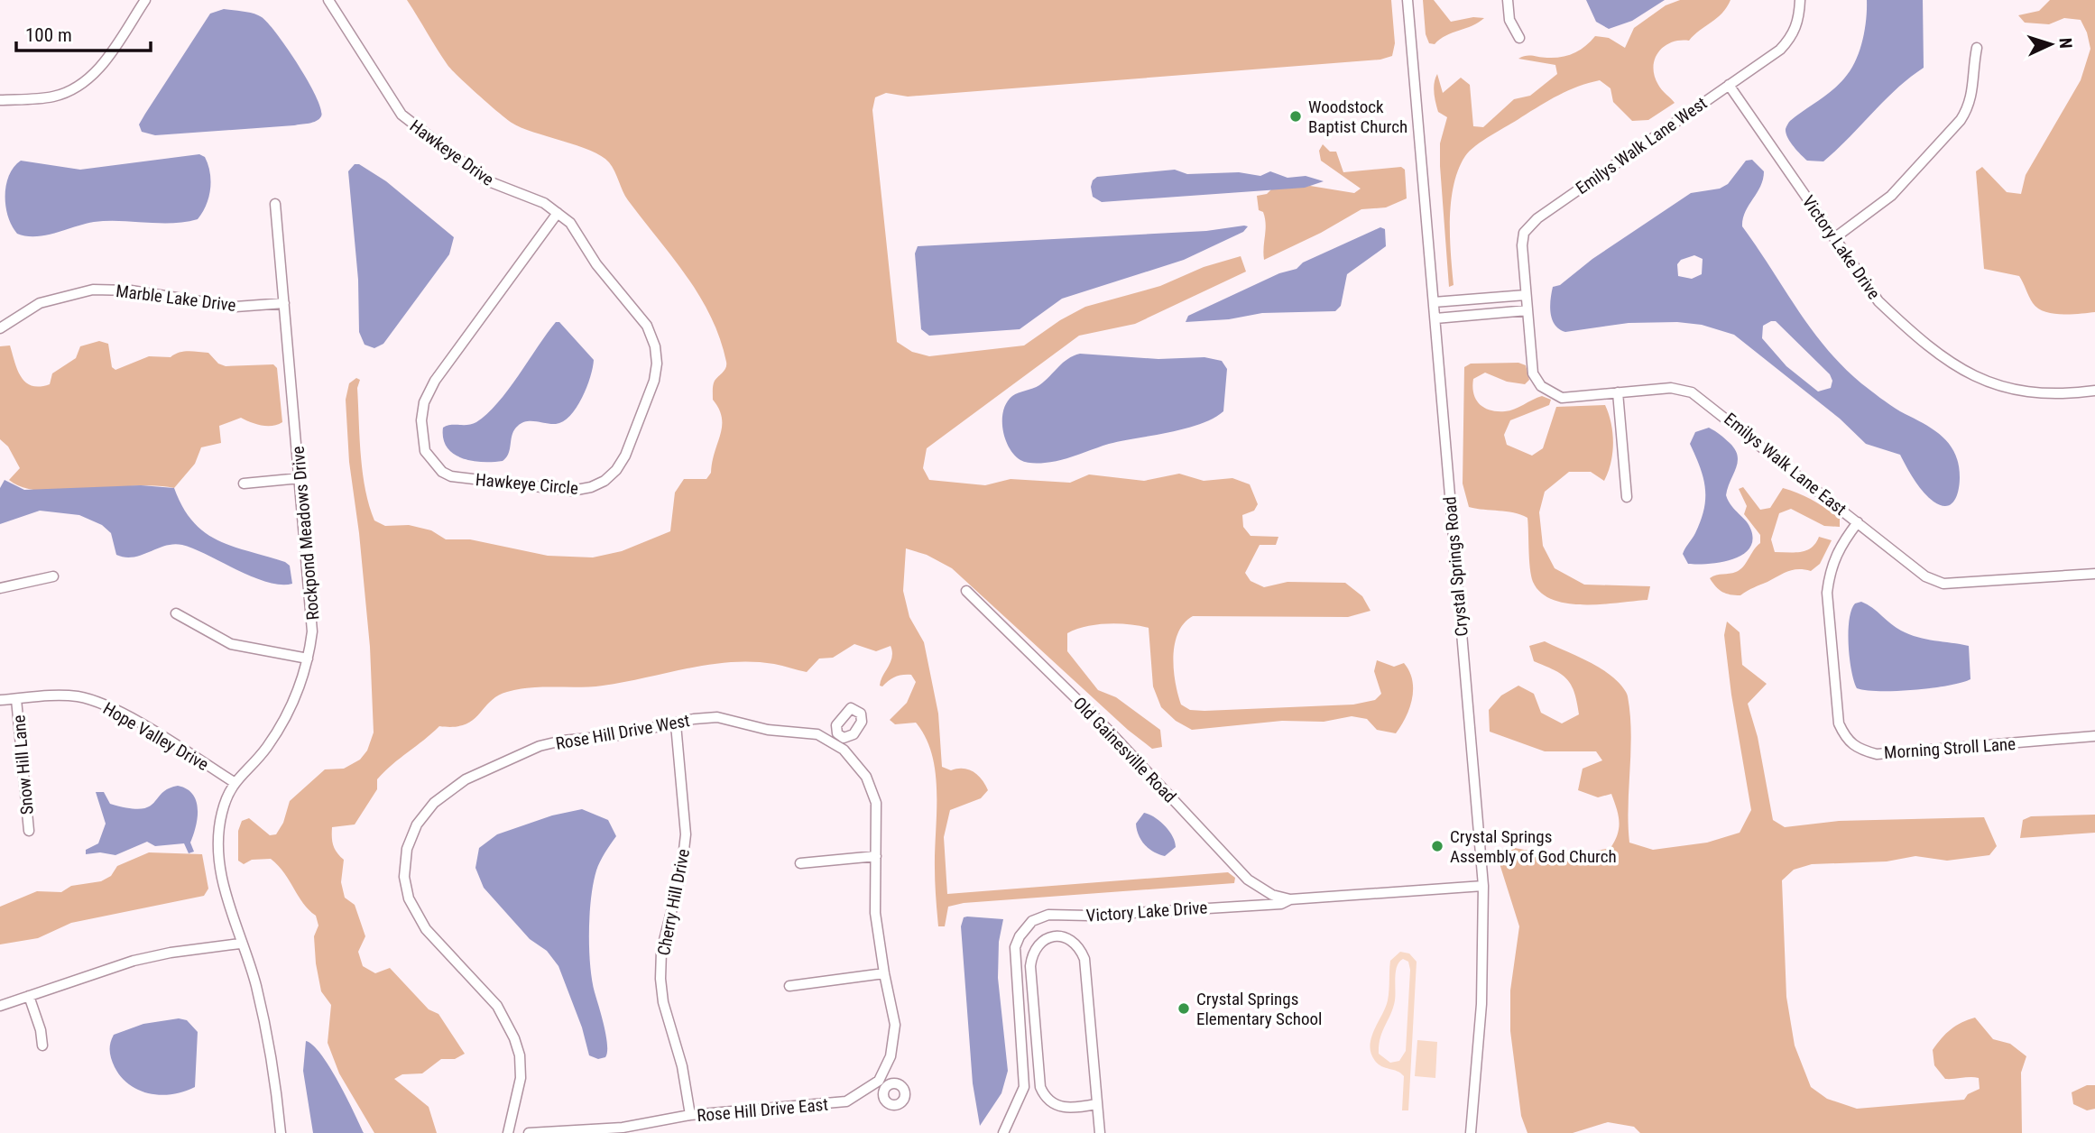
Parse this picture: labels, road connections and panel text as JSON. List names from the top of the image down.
{
  "streets": {
    "street": [
      "Emilys Walk Lane West",
      "Hawkeye Drive",
      "Victory Lake Drive",
      "Marble Lake Drive",
      "Emilys Walk Lane East",
      "Hawkeye Circle",
      "Rockpond Meadows Drive",
      "Crystal Springs Road",
      "Rose Hill Drive West",
      "Hope Valley Drive",
      "Morning Stroll Lane",
      "Old Gainesville Road",
      "Snow Hill Lane",
      "Cherry Hill Drive",
      "Rose Hill Drive East"
    ]
  },
  "crossings": [
    ["Emilys Walk Lane West", "Victory Lake Drive"],
    ["Emilys Walk Lane West", "Emilys Walk Lane East"],
    ["Hawkeye Drive", "Hawkeye Circle"],
    ["Victory Lake Drive", "Crystal Springs Road"],
    ["Victory Lake Drive", "Old Gainesville Road"],
    ["Marble Lake Drive", "Rockpond Meadows Drive"],
    ["Emilys Walk Lane East", "Morning Stroll Lane"],
    ["Rockpond Meadows Drive", "Hope Valley Drive"],
    ["Rose Hill Drive West", "Cherry Hill Drive"],
    ["Hope Valley Drive", "Snow Hill Lane"],
    ["Cherry Hill Drive", "Rose Hill Drive East"]
  ],
  "places": ["Woodstock Baptist Church", "Crystal Springs Assembly of God Church", "Crystal Springs Elementary School"],
  "scale_bar": "100 m",
  "north": "right"
}
